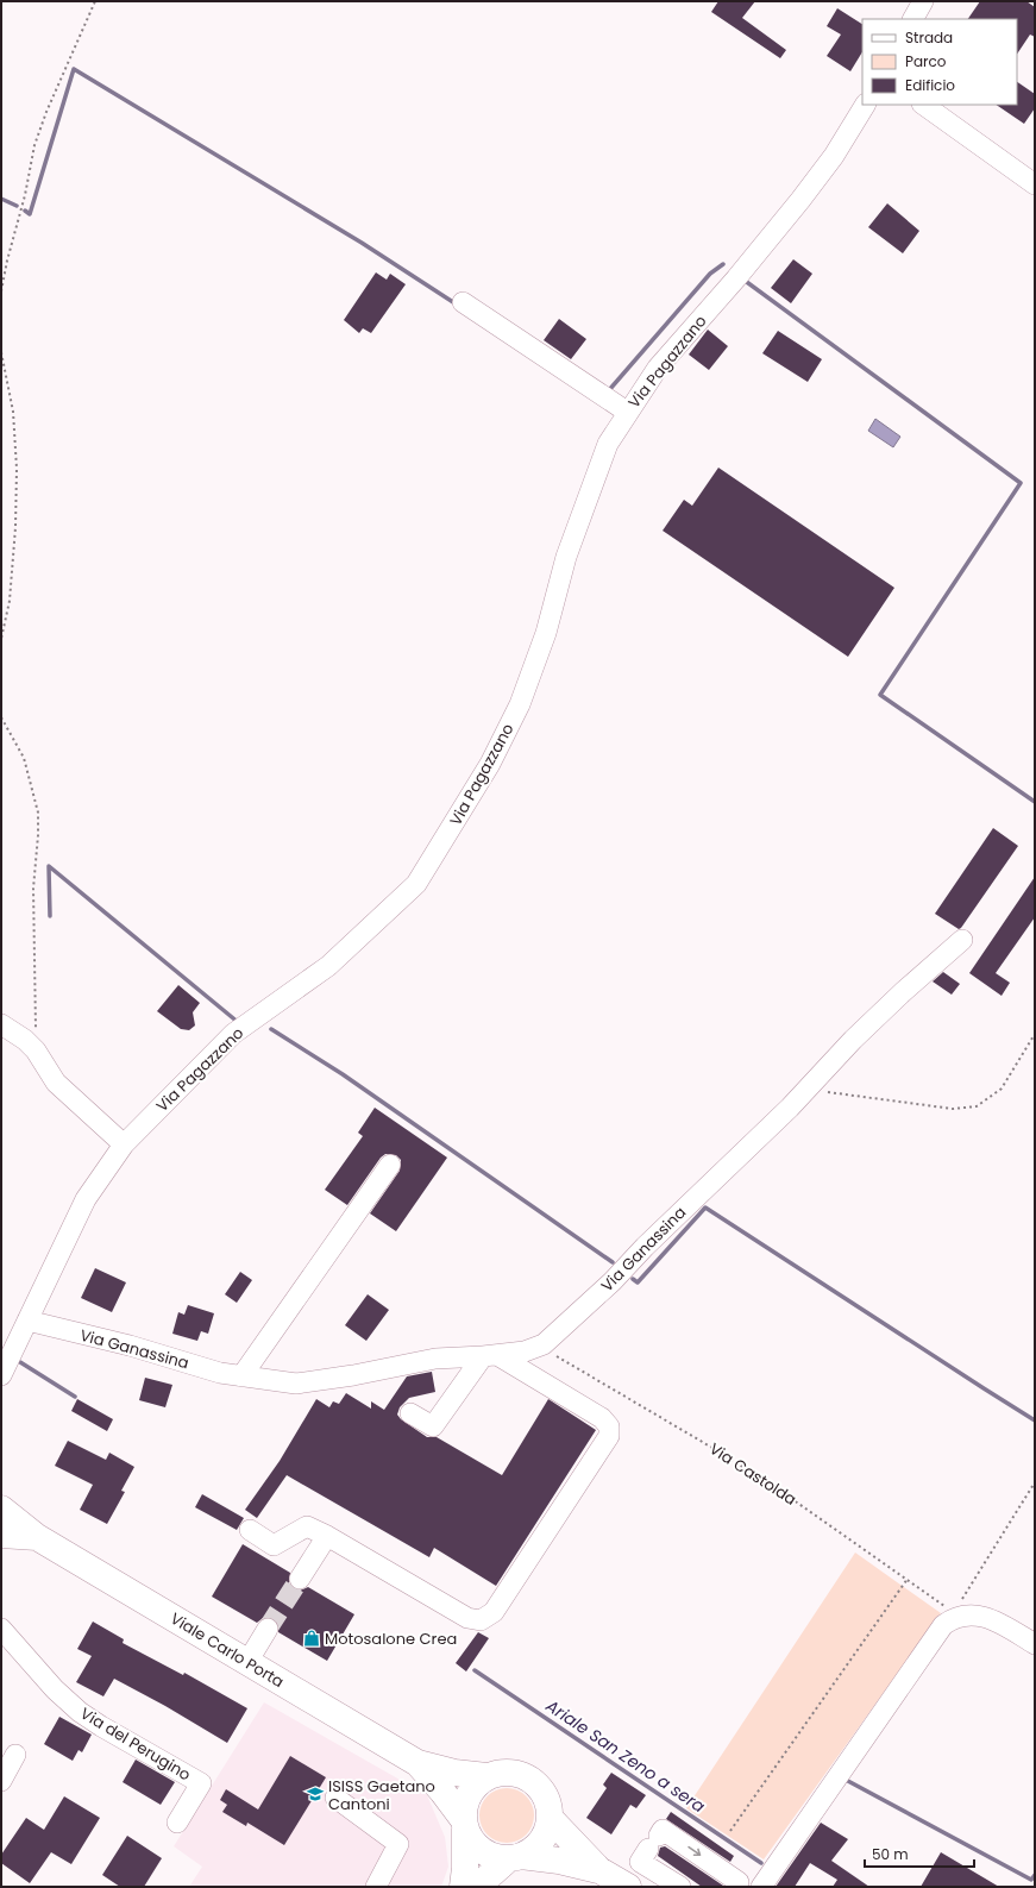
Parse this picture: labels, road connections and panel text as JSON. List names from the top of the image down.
{
  "streets": {
    "main road": ["Viale Carlo Porta"],
    "street": ["Via Pagazzano", "Via Ganassina", "Via del Perugino"],
    "path": ["Via Castolda"]
  },
  "crossings": [
    ["Via Pagazzano", "Via Ganassina"],
    ["Via Ganassina", "Via Castolda"]
  ],
  "water": ["Ariale San Zeno a sera"],
  "places": {
    "shop": ["Motosalone Crea"],
    "school or university": ["ISISS Gaetano Cantoni"]
  },
  "legend": ["Strada", "Parco", "Edificio"],
  "scale_bar": "50 m"
}
